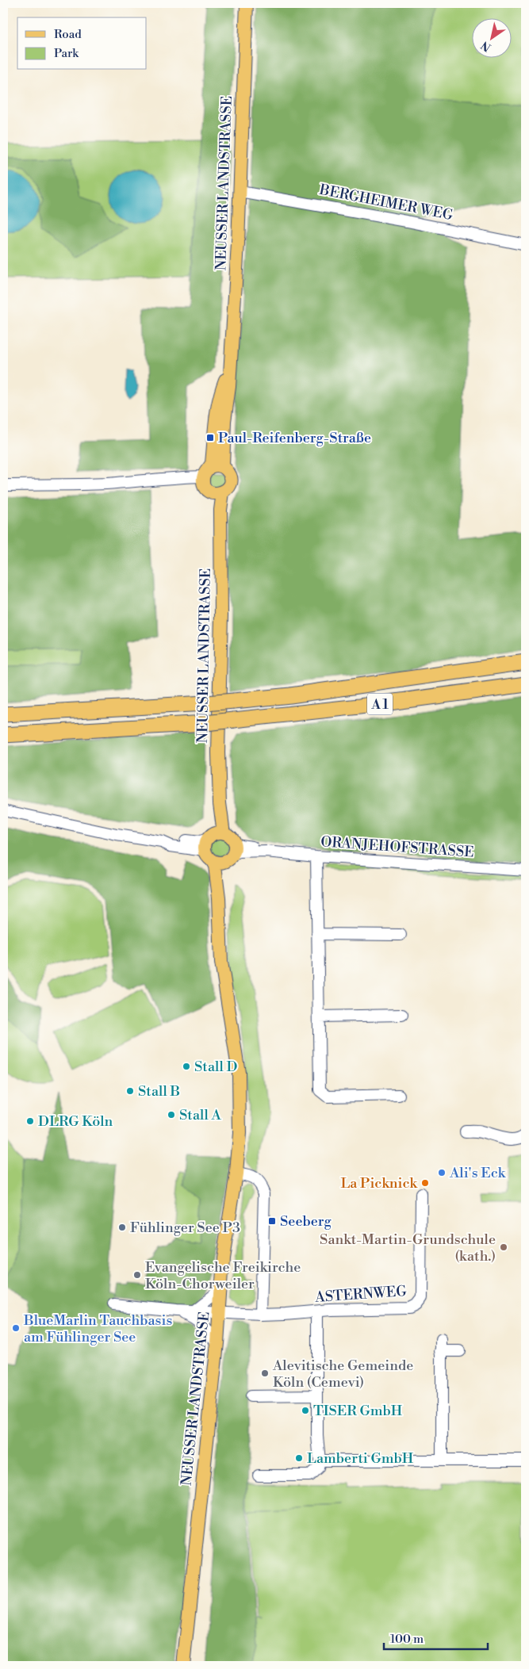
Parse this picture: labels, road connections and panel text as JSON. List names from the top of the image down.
{
  "streets": {
    "highway": ["A 1"],
    "main road": ["NEUSSER LANDSTRASSE"],
    "street": ["BERGHEIMER WEG", "ORANJEHOFSTRASSE", "ASTERNWEG"]
  },
  "crossings": [
    ["NEUSSER LANDSTRASSE", "BERGHEIMER WEG"],
    ["NEUSSER LANDSTRASSE", "ORANJEHOFSTRASSE"],
    ["NEUSSER LANDSTRASSE", "ASTERNWEG"]
  ],
  "places": {
    "transit": ["Paul-Reifenberg-Straße", "Seeberg"],
    "other": [
      "Stall D",
      "Stall B",
      "Stall A",
      "DLRG Köln",
      "Ali's Eck",
      "La Picknick",
      "Fühlinger See P3",
      "Sankt-Martin-Grundschule (kath.)",
      "Evangelische Freikirche Köln-Chorweiler",
      "BlueMarlin Tauchbasis am Fühlinger See",
      "Alevitische Gemeinde Köln (Cemevi)",
      "TISER GmbH",
      "Lamberti GmbH"
    ]
  },
  "legend": ["Road", "Park"],
  "scale_bar": "100 m",
  "north": "bottom left"
}
